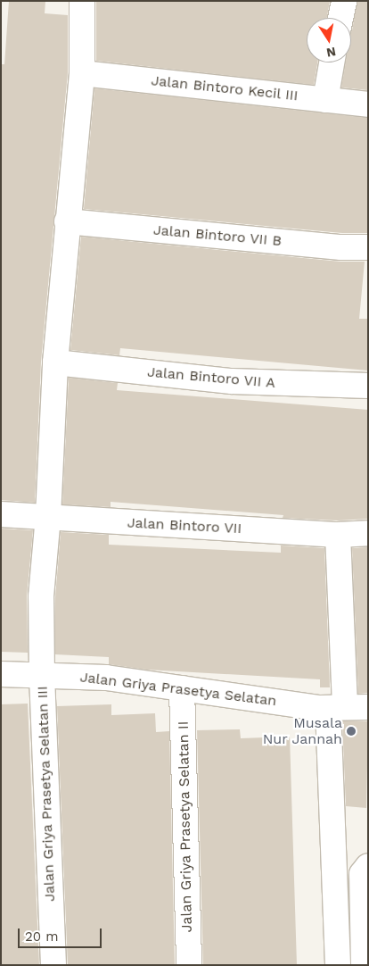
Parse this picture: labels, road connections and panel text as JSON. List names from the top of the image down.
{
  "streets": {
    "street": [
      "Jalan Bintoro Kecil III",
      "Jalan Bintoro VII B",
      "Jalan Bintoro VII A",
      "Jalan Bintoro VII",
      "Jalan Griya Prasetya Selatan",
      "Jalan Griya Prasetya Selatan III",
      "Jalan Griya Prasetya Selatan II"
    ]
  },
  "crossings": [
    ["Jalan Bintoro Kecil III", "Jalan Griya Prasetya Selatan III"],
    ["Jalan Bintoro VII B", "Jalan Griya Prasetya Selatan III"],
    ["Jalan Bintoro VII A", "Jalan Griya Prasetya Selatan III"],
    ["Jalan Bintoro VII", "Jalan Griya Prasetya Selatan III"],
    ["Jalan Griya Prasetya Selatan", "Jalan Griya Prasetya Selatan III"],
    ["Jalan Griya Prasetya Selatan", "Jalan Griya Prasetya Selatan II"]
  ],
  "places": ["Musala Nur Jannah"],
  "scale_bar": "20 m",
  "north": "bottom"
}
